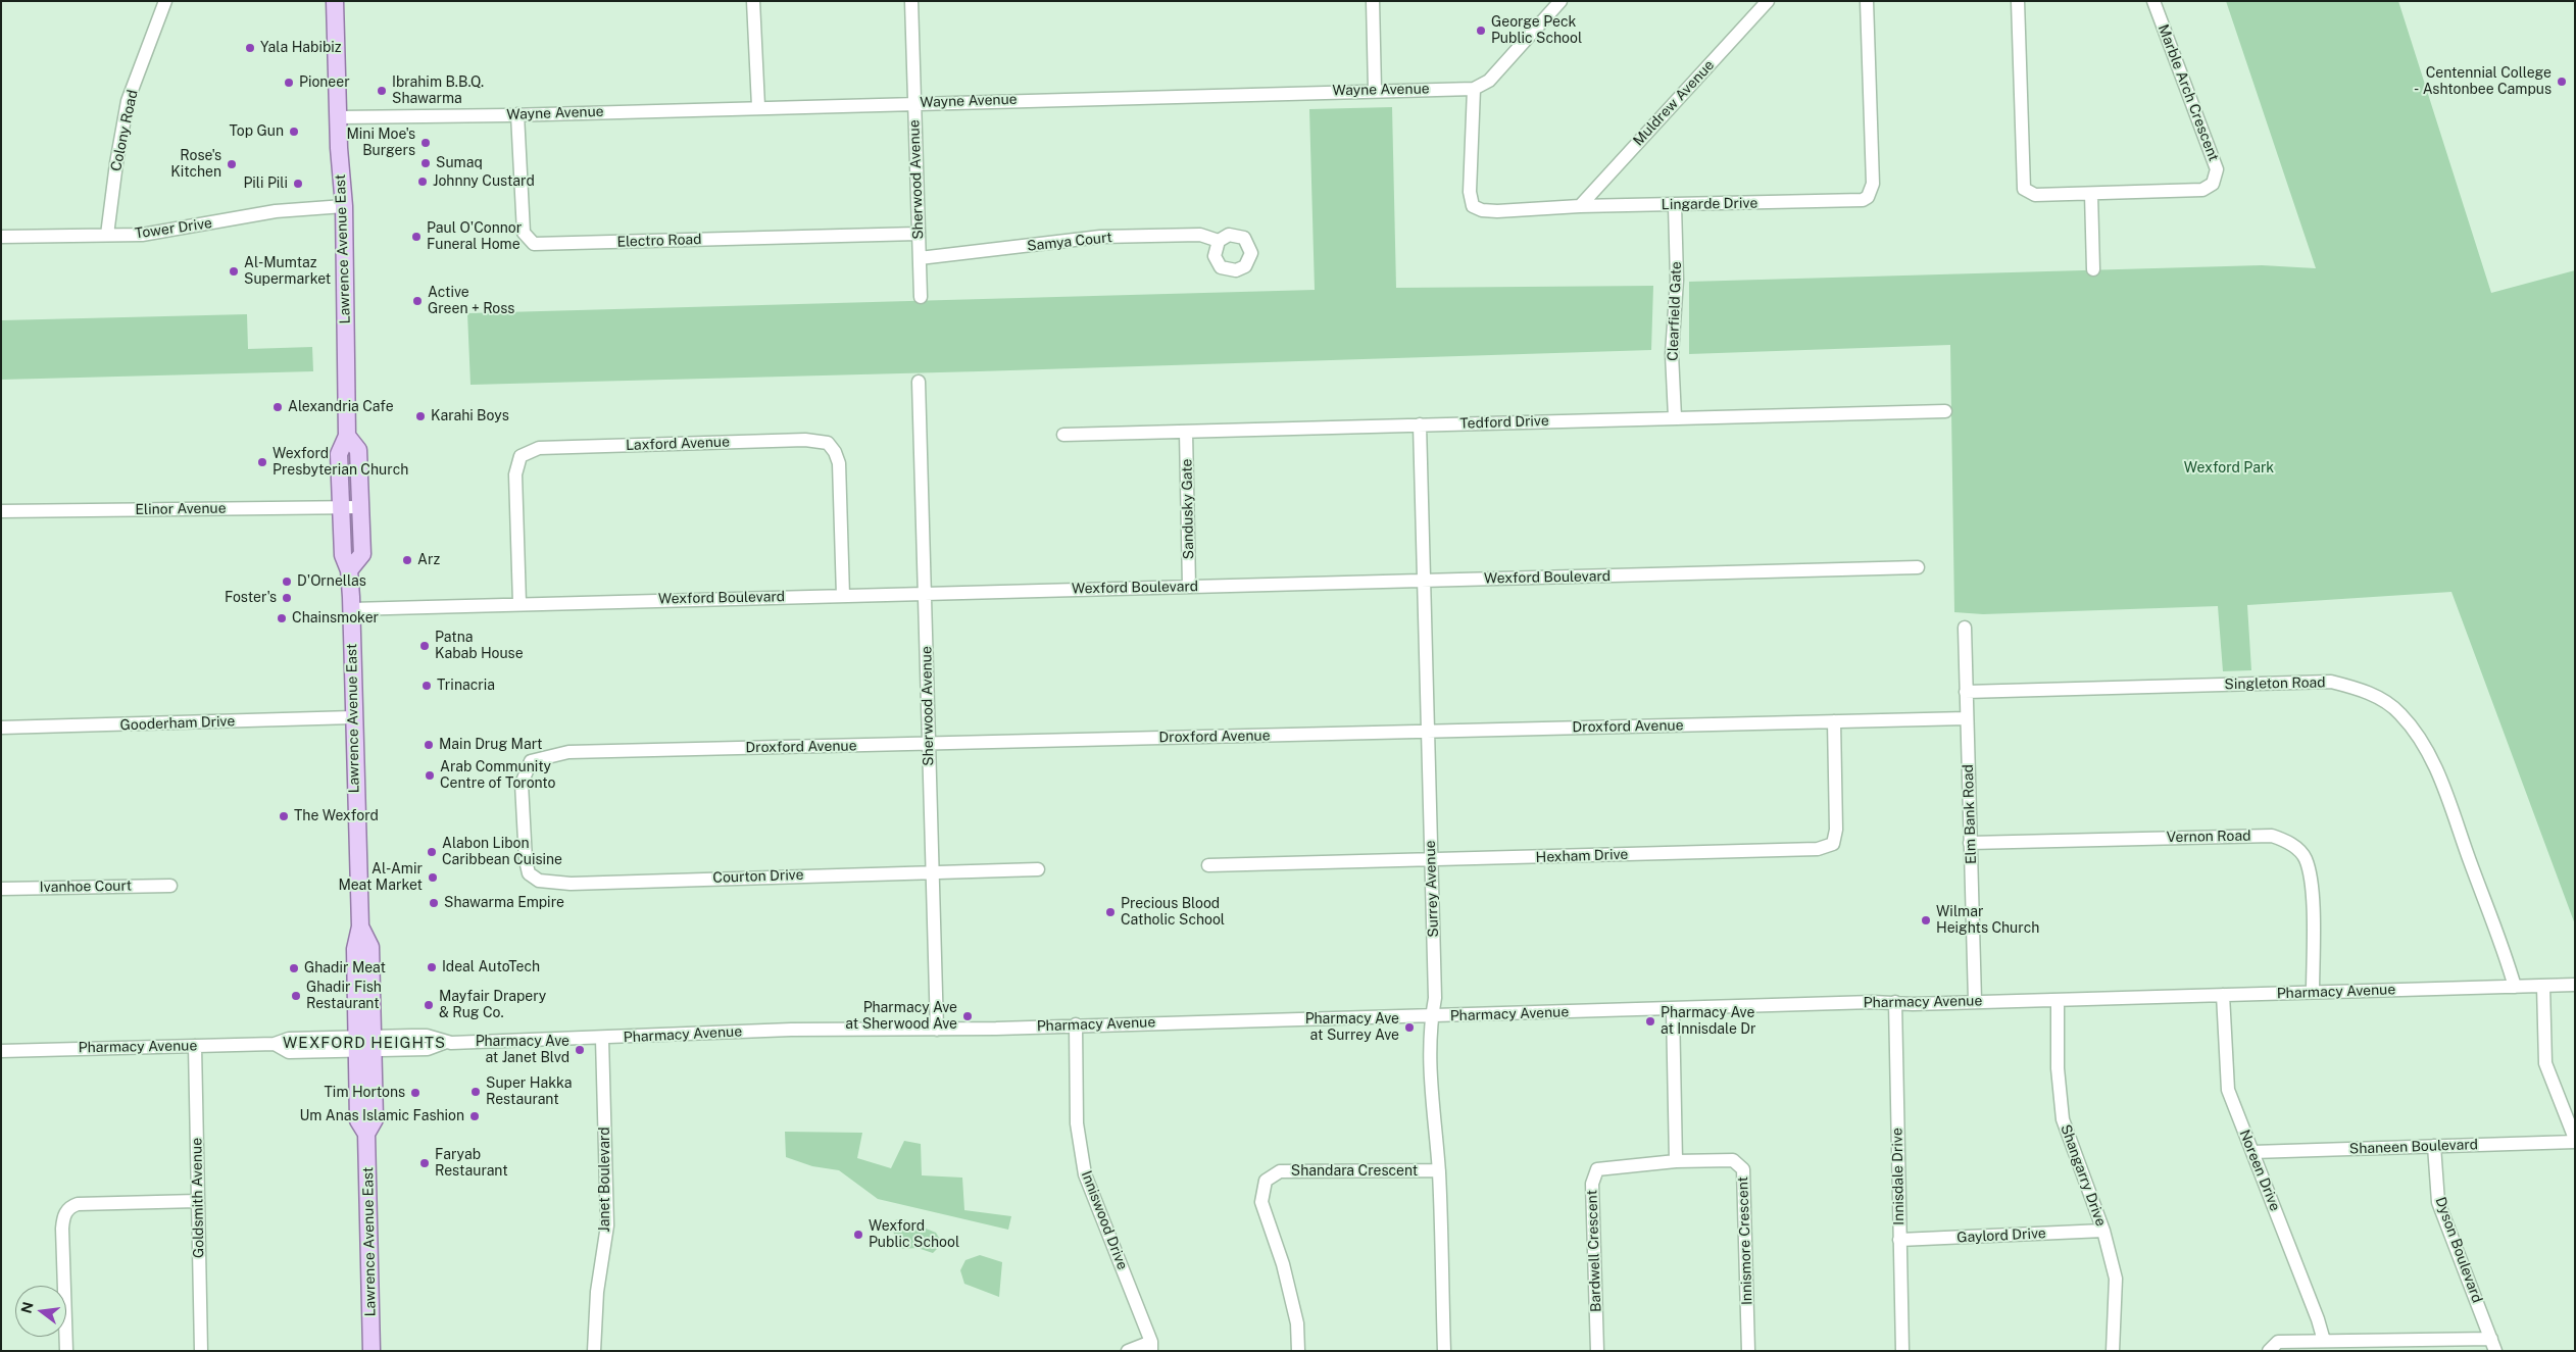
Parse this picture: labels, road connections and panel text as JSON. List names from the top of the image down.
{
  "streets": {
    "main road": ["Lawrence Avenue East"],
    "street": [
      "Wayne Avenue",
      "Marble Arch Crescent",
      "Muldrew Avenue",
      "Colony Road",
      "Sherwood Avenue",
      "Lingarde Drive",
      "Tower Drive",
      "Electro Road",
      "Samya Court",
      "Clearfield Gate",
      "Tedford Drive",
      "Laxford Avenue",
      "Elinor Avenue",
      "Sandusky Gate",
      "Wexford Boulevard",
      "Singleton Road",
      "Gooderham Drive",
      "Droxford Avenue",
      "Elm Bank Road",
      "Vernon Road",
      "Hexham Drive",
      "Courton Drive",
      "Ivanhoe Court",
      "Surrey Avenue",
      "Pharmacy Avenue",
      "Shaneen Boulevard",
      "Noreen Drive",
      "Shandara Crescent",
      "Shangarry Drive",
      "Innisdale Drive",
      "Janet Boulevard",
      "Goldsmith Avenue",
      "Inniswood Drive",
      "Gaylord Drive",
      "Innismore Crescent",
      "Dyson Boulevard",
      "Bardwell Crescent"
    ]
  },
  "crossings": [
    ["Wayne Avenue", "Sherwood Avenue"],
    ["Wayne Avenue", "Lingarde Drive"],
    ["Wayne Avenue", "Electro Road"],
    ["Wayne Avenue", "Lawrence Avenue East"],
    ["Muldrew Avenue", "Lingarde Drive"],
    ["Colony Road", "Tower Drive"],
    ["Sherwood Avenue", "Electro Road"],
    ["Sherwood Avenue", "Samya Court"],
    ["Sherwood Avenue", "Wexford Boulevard"],
    ["Sherwood Avenue", "Droxford Avenue"],
    ["Sherwood Avenue", "Courton Drive"],
    ["Sherwood Avenue", "Pharmacy Avenue"],
    ["Lingarde Drive", "Clearfield Gate"],
    ["Tower Drive", "Lawrence Avenue East"],
    ["Lawrence Avenue East", "Elinor Avenue"],
    ["Lawrence Avenue East", "Wexford Boulevard"],
    ["Lawrence Avenue East", "Gooderham Drive"],
    ["Lawrence Avenue East", "Pharmacy Avenue"],
    ["Clearfield Gate", "Tedford Drive"],
    ["Tedford Drive", "Sandusky Gate"],
    ["Tedford Drive", "Surrey Avenue"],
    ["Laxford Avenue", "Wexford Boulevard"],
    ["Sandusky Gate", "Wexford Boulevard"],
    ["Wexford Boulevard", "Surrey Avenue"],
    ["Singleton Road", "Elm Bank Road"],
    ["Singleton Road", "Pharmacy Avenue"],
    ["Droxford Avenue", "Elm Bank Road"],
    ["Droxford Avenue", "Hexham Drive"],
    ["Droxford Avenue", "Courton Drive"],
    ["Droxford Avenue", "Surrey Avenue"],
    ["Elm Bank Road", "Vernon Road"],
    ["Elm Bank Road", "Pharmacy Avenue"],
    ["Vernon Road", "Pharmacy Avenue"],
    ["Hexham Drive", "Surrey Avenue"],
    ["Surrey Avenue", "Pharmacy Avenue"],
    ["Surrey Avenue", "Shandara Crescent"],
    ["Pharmacy Avenue", "Noreen Drive"],
    ["Pharmacy Avenue", "Shangarry Drive"],
    ["Pharmacy Avenue", "Innisdale Drive"],
    ["Pharmacy Avenue", "Janet Boulevard"],
    ["Pharmacy Avenue", "Goldsmith Avenue"],
    ["Pharmacy Avenue", "Inniswood Drive"],
    ["Shaneen Boulevard", "Noreen Drive"],
    ["Shaneen Boulevard", "Dyson Boulevard"],
    ["Shangarry Drive", "Gaylord Drive"],
    ["Innisdale Drive", "Gaylord Drive"],
    ["Innismore Crescent", "Bardwell Crescent"]
  ],
  "districts": ["WEXFORD HEIGHTS"],
  "parks": ["Wexford Park"],
  "places": [
    "George Peck Public School",
    "Yala Habibiz",
    "Centennial College - Ashtonbee Campus",
    "Pioneer",
    "Ibrahim B.B.Q. Shawarma",
    "Top Gun",
    "Mini Moe's Burgers",
    "Sumaq",
    "Rose's Kitchen",
    "Johnny Custard",
    "Pili Pili",
    "Paul O'Connor Funeral Home",
    "Al-Mumtaz Supermarket",
    "Active Green + Ross",
    "Alexandria Cafe",
    "Karahi Boys",
    "Wexford Presbyterian Church",
    "Arz",
    "D'Ornellas",
    "Foster's",
    "Chainsmoker",
    "Patna Kabab House",
    "Trinacria",
    "Main Drug Mart",
    "Arab Community Centre of Toronto",
    "The Wexford",
    "Alabon Libon Caribbean Cuisine",
    "Al-Amir Meat Market",
    "Shawarma Empire",
    "Precious Blood Catholic School",
    "Wilmar Heights Church",
    "Ideal AutoTech",
    "Ghadir Meat",
    "Ghadir Fish Restaurant",
    "Mayfair Drapery & Rug Co.",
    "Pharmacy Ave at Sherwood Ave",
    "Pharmacy Ave at Innisdale Dr",
    "Pharmacy Ave at Surrey Ave",
    "Pharmacy Ave at Janet Blvd",
    "Super Hakka Restaurant",
    "Tim Hortons",
    "Um Anas Islamic Fashion",
    "Faryab Restaurant",
    "Wexford Public School"
  ],
  "north": "left"
}
